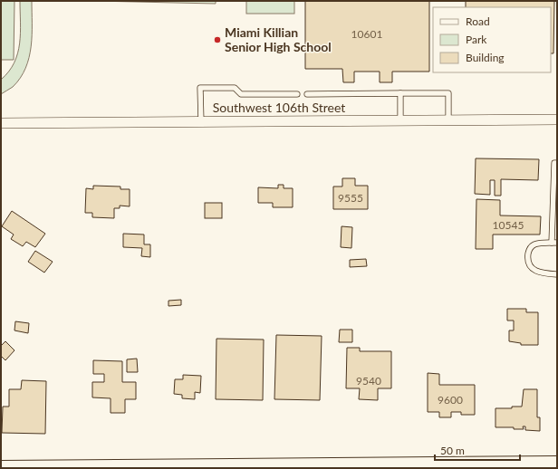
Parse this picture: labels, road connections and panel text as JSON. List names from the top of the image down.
{
  "streets": {
    "street": ["Southwest 106th Street"]
  },
  "places": ["Miami Killian Senior High School"],
  "house_numbers": [
    "10601",
    "9555",
    "10545",
    "9540",
    "9600"
  ],
  "legend": ["Road", "Park", "Building"],
  "scale_bar": "50 m"
}
